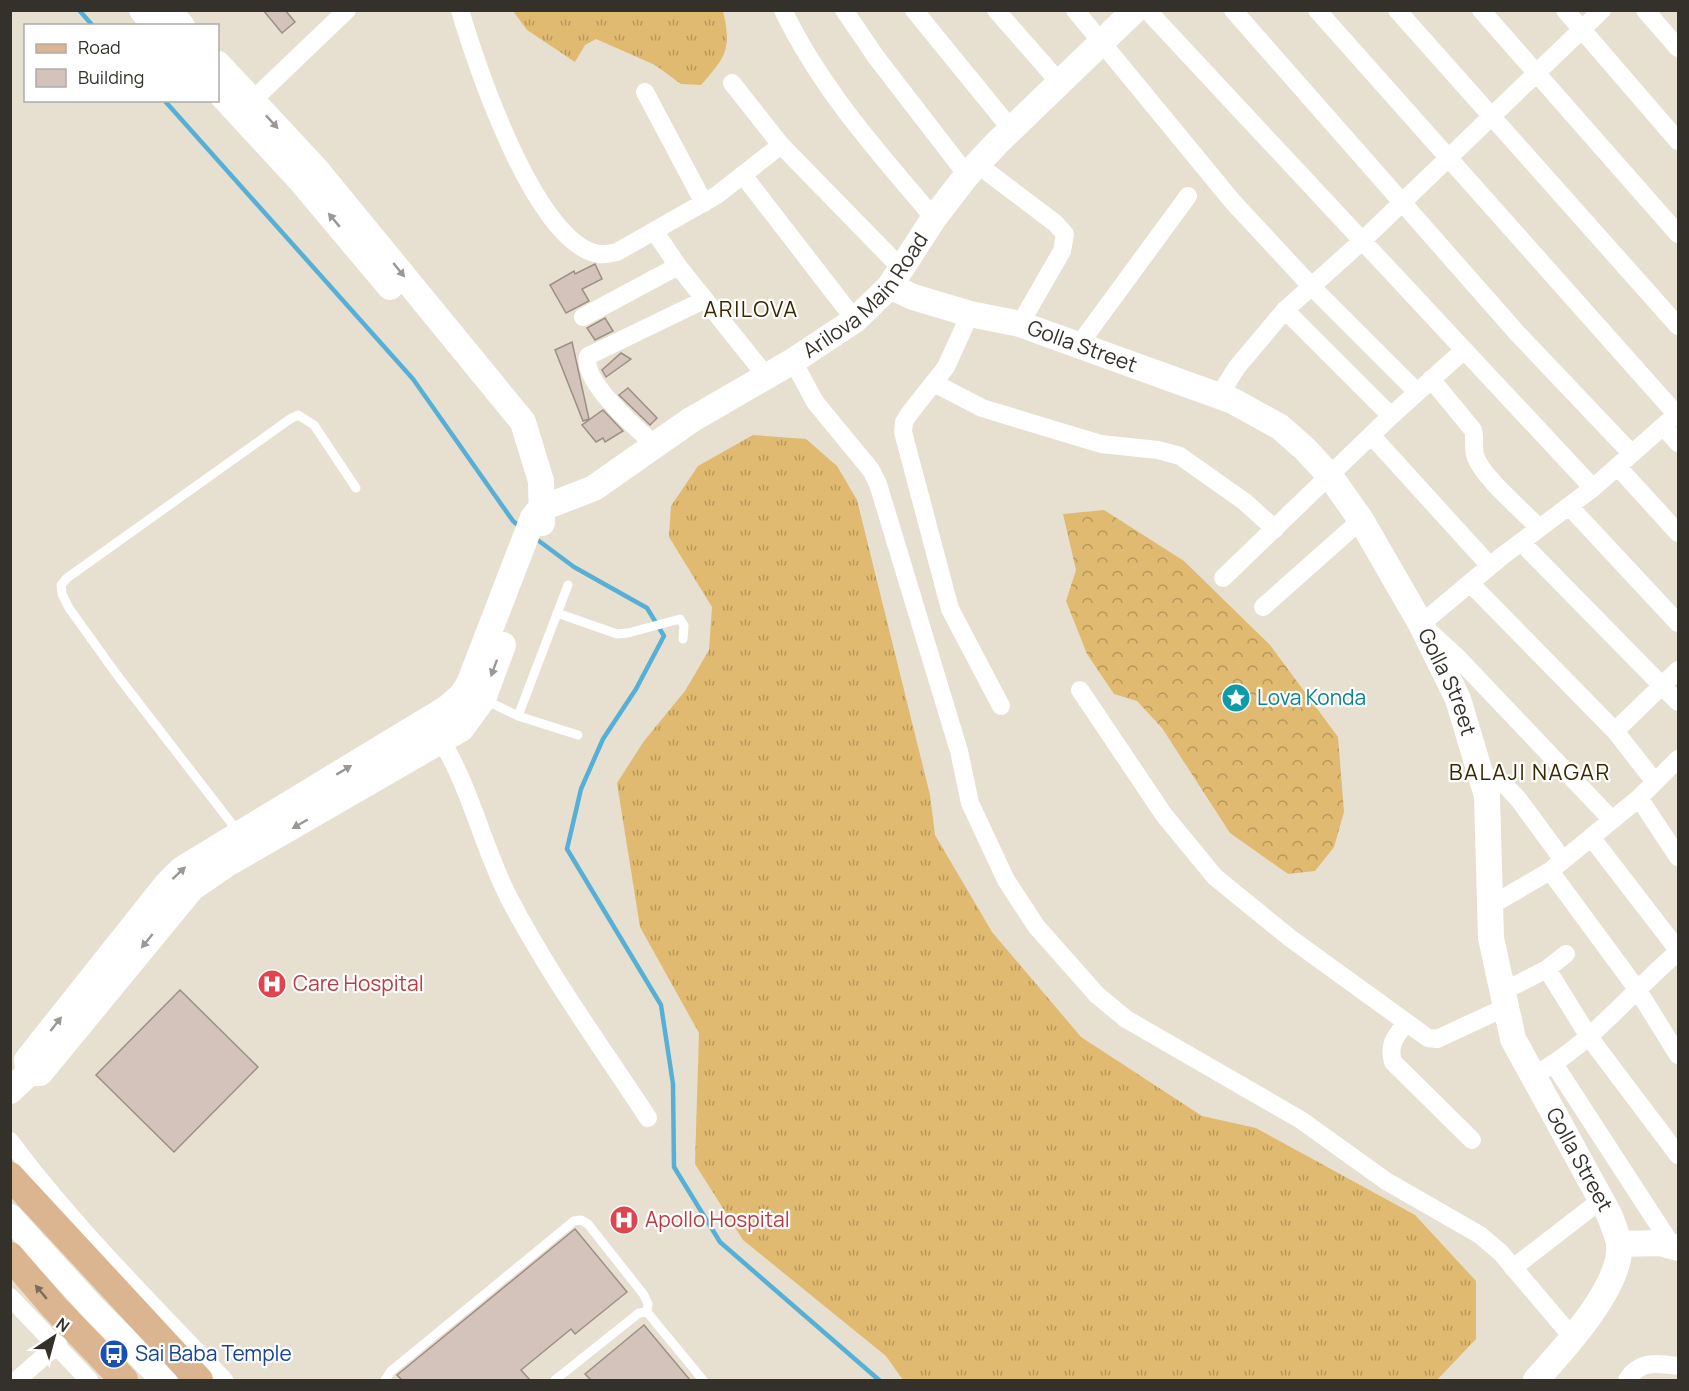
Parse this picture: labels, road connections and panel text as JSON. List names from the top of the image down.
{
  "streets": {
    "street": ["Arilova Main Road", "Golla Street"]
  },
  "crossings": [
    ["Arilova Main Road", "Golla Street"]
  ],
  "districts": ["ARILOVA", "BALAJI NAGAR"],
  "places": {
    "place": ["Lova Konda"],
    "hospital": ["Care Hospital", "Apollo Hospital"],
    "bus stop": ["Sai Baba Temple"]
  },
  "legend": ["Road", "Building"],
  "north": "top right"
}
